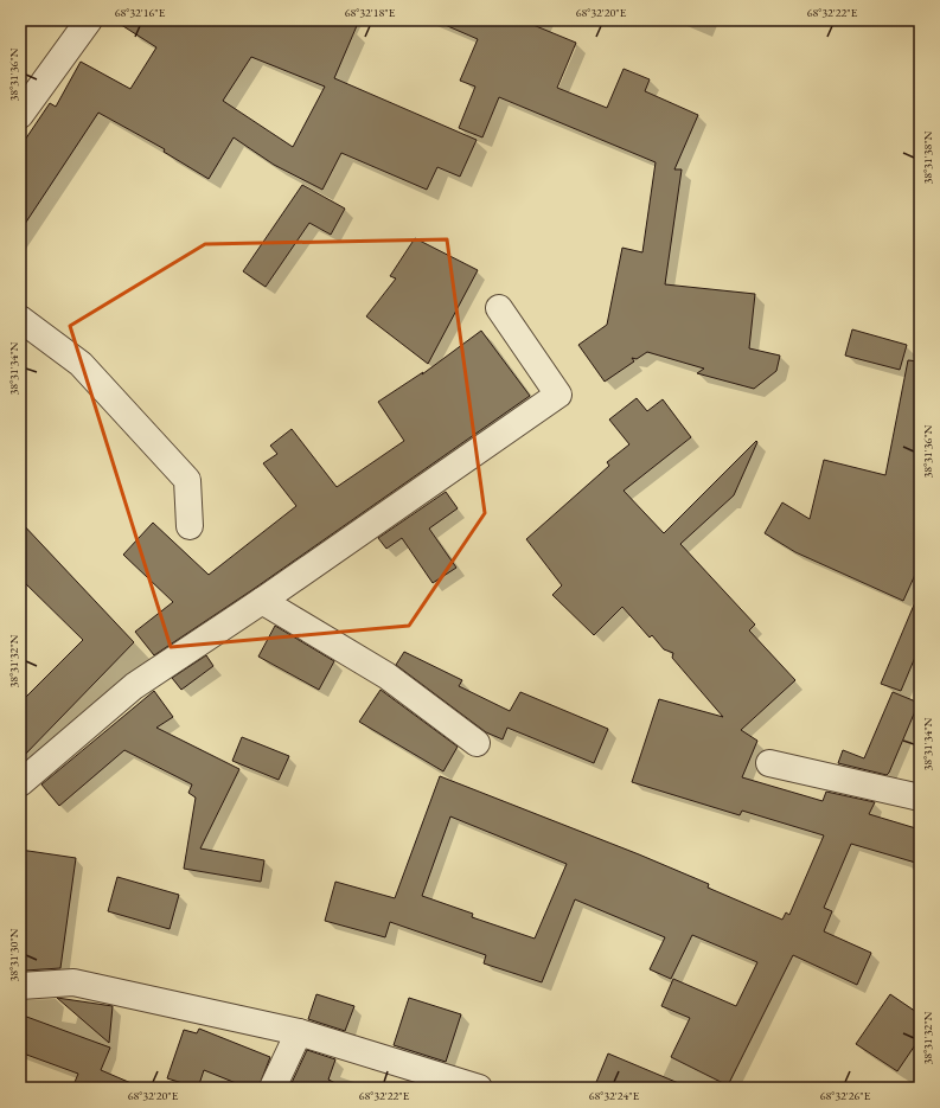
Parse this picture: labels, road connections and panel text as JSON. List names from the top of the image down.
{
  "coordinates": [
    "68°32'16\"E",
    "68°32'18\"E",
    "68°32'20\"E",
    "68°32'22\"E",
    "38°31'36\"N",
    "38°31'38\"N",
    "38°31'34\"N",
    "38°31'32\"N",
    "38°31'30\"N",
    "68°32'24\"E",
    "68°32'26\"E"
  ]
}
